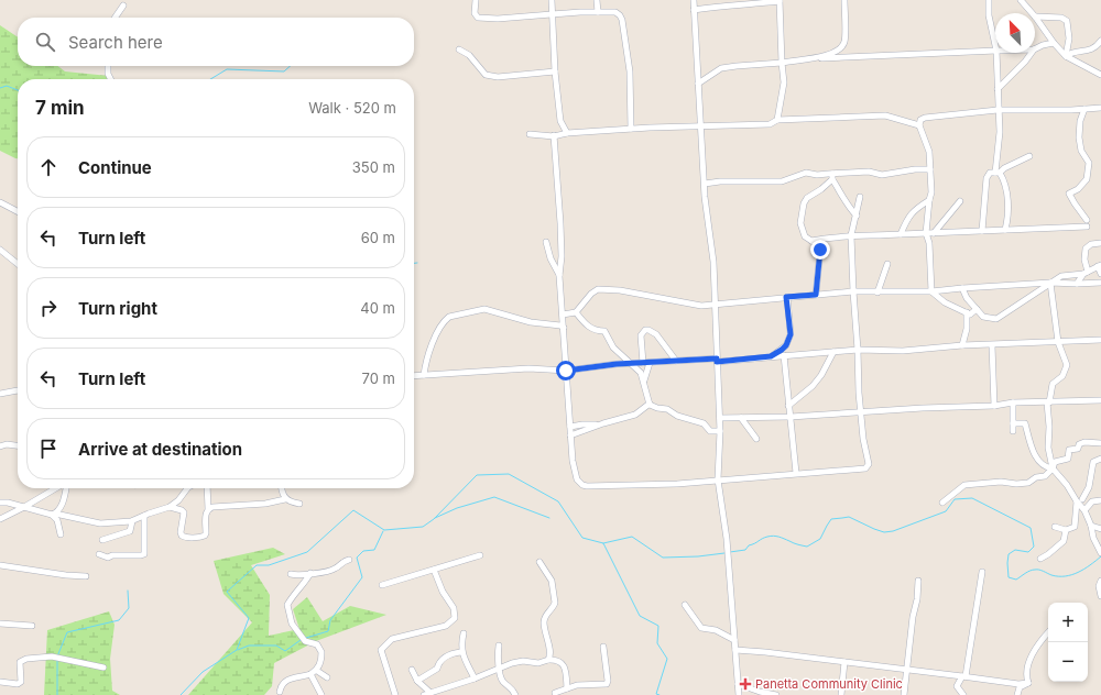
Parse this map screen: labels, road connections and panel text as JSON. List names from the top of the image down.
{
  "places": {
    "health": ["Panetta Community Clinic"]
  },
  "north": "top left",
  "page": {
    "search": "Search here",
    "heading": ["7 min", "Walk · 520 m"],
    "list": [
      ["Continue", "350 m"],
      ["Turn left", "60 m"],
      ["Turn right", "40 m"],
      ["Turn left", "70 m"],
      "Arrive at destination"
    ],
    "map_buttons": ["+", "−"]
  }
}
